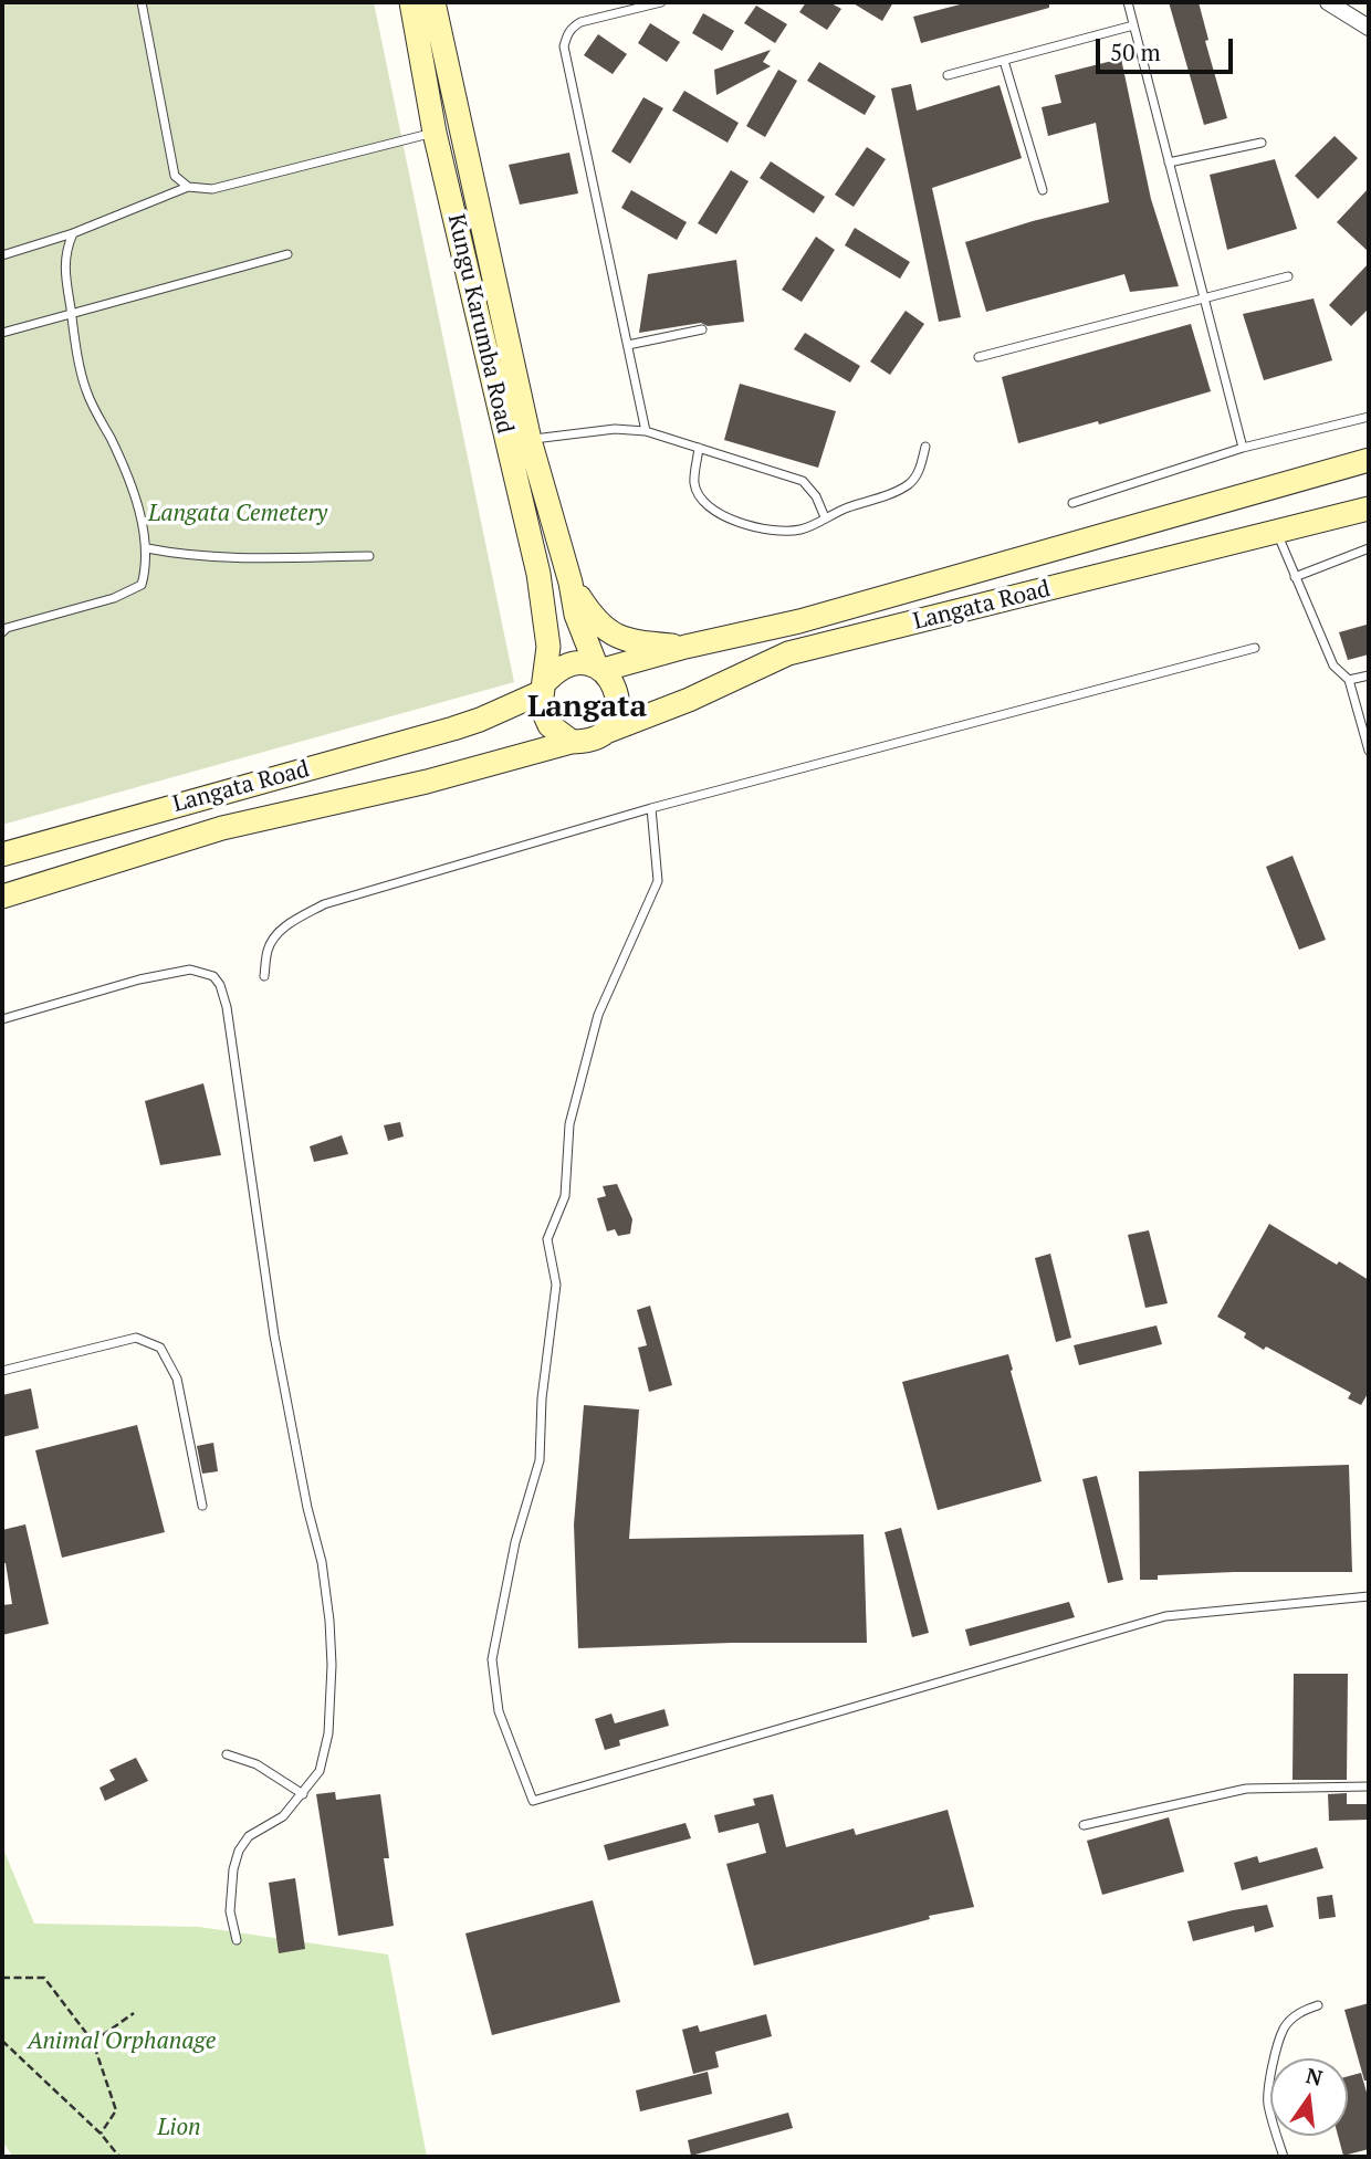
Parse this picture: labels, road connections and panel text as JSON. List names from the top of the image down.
{
  "streets": {
    "main road": ["Kungu Karumba Road", "Langata Road"]
  },
  "crossings": [
    ["Kungu Karumba Road", "Langata Road"]
  ],
  "districts": ["Langata"],
  "parks": ["Langata Cemetery", "Animal Orphanage", "Lion"],
  "scale_bar": "50 m",
  "north": "top"
}
